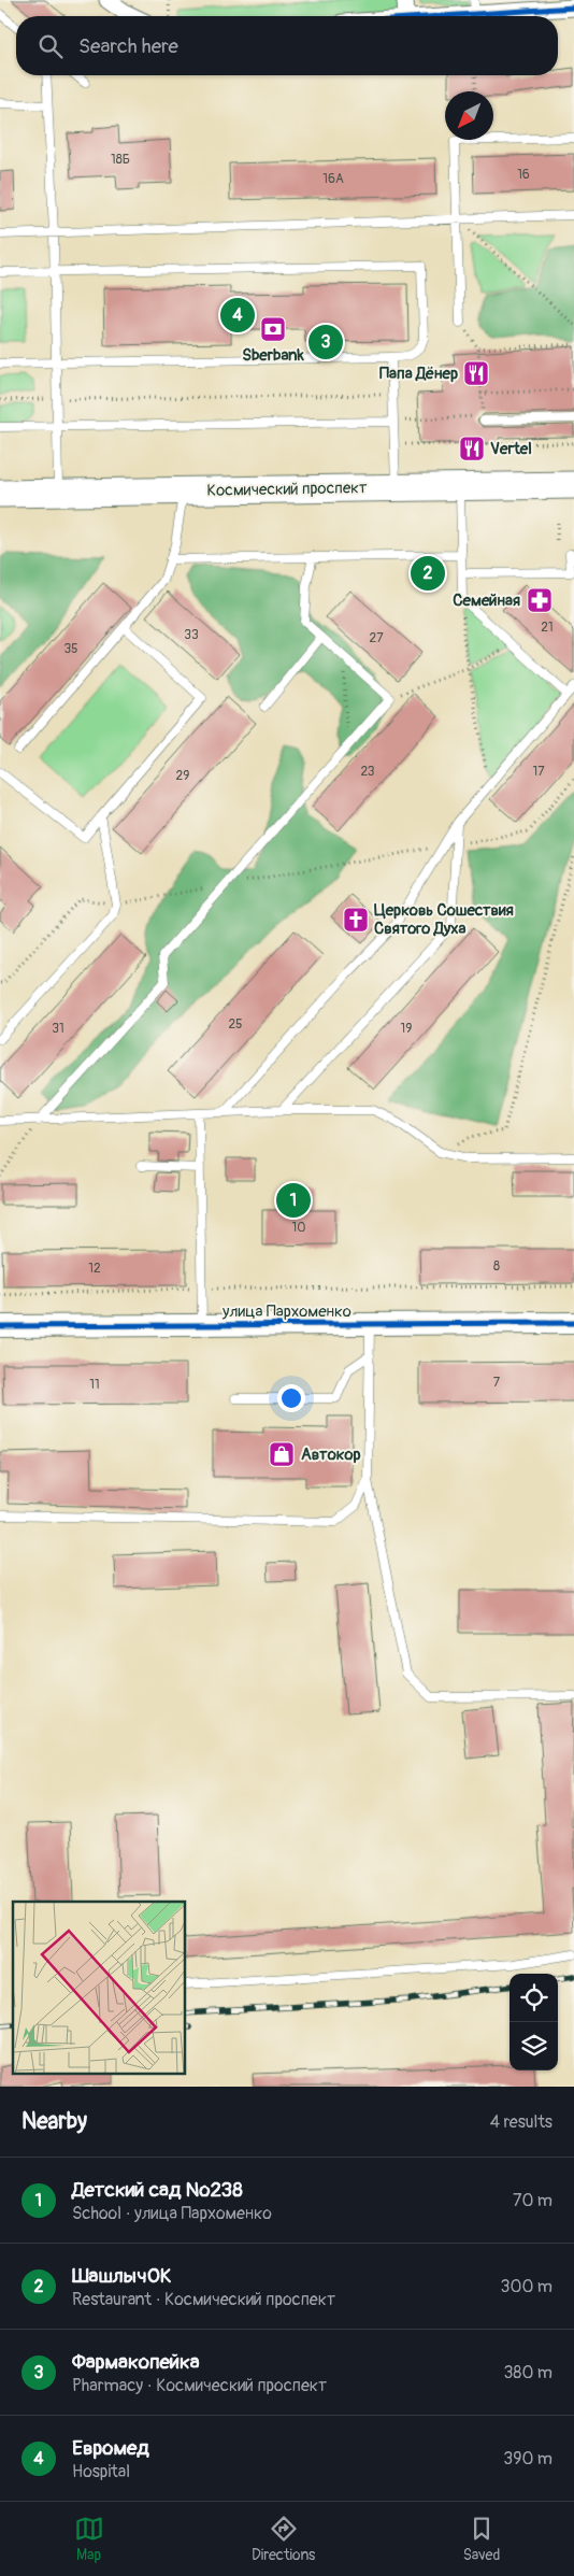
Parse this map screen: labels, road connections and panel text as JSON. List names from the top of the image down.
{
  "streets": {
    "main road": ["Космический проспект"],
    "street": ["улица Пархоменко"]
  },
  "places": {
    "bank": ["Sberbank"],
    "restaurant": ["Папа Дёнер", "Vertel"],
    "pharmacy": ["Семейная"],
    "church": ["Церковь Сошествия Святого Духа"],
    "shop": ["Автокор"]
  },
  "house_numbers": [
    "18Б",
    "16",
    "16А",
    "21",
    "33",
    "27",
    "35",
    "23",
    "17",
    "29",
    "25",
    "31",
    "19",
    "10",
    "8",
    "12",
    "7",
    "11"
  ],
  "north": "bottom left",
  "page": {
    "search": "Search here",
    "pins": [
      "4",
      "3",
      "2",
      "1"
    ],
    "heading": ["Nearby", "4 results"],
    "list": [
      {
        "mark": "1",
        "name": "Детский сад №238",
        "note": "School · улица Пархоменко",
        "value": "70 m"
      },
      {
        "mark": "2",
        "name": "ШашлычОК",
        "note": "Restaurant · Космический проспект",
        "value": "300 m"
      },
      {
        "mark": "3",
        "name": "Фармакопейка",
        "note": "Pharmacy · Космический проспект",
        "value": "380 m"
      },
      {
        "mark": "4",
        "name": "Евромед",
        "note": "Hospital",
        "value": "390 m"
      }
    ],
    "nav": ["Map", "Directions", "Saved"]
  }
}
